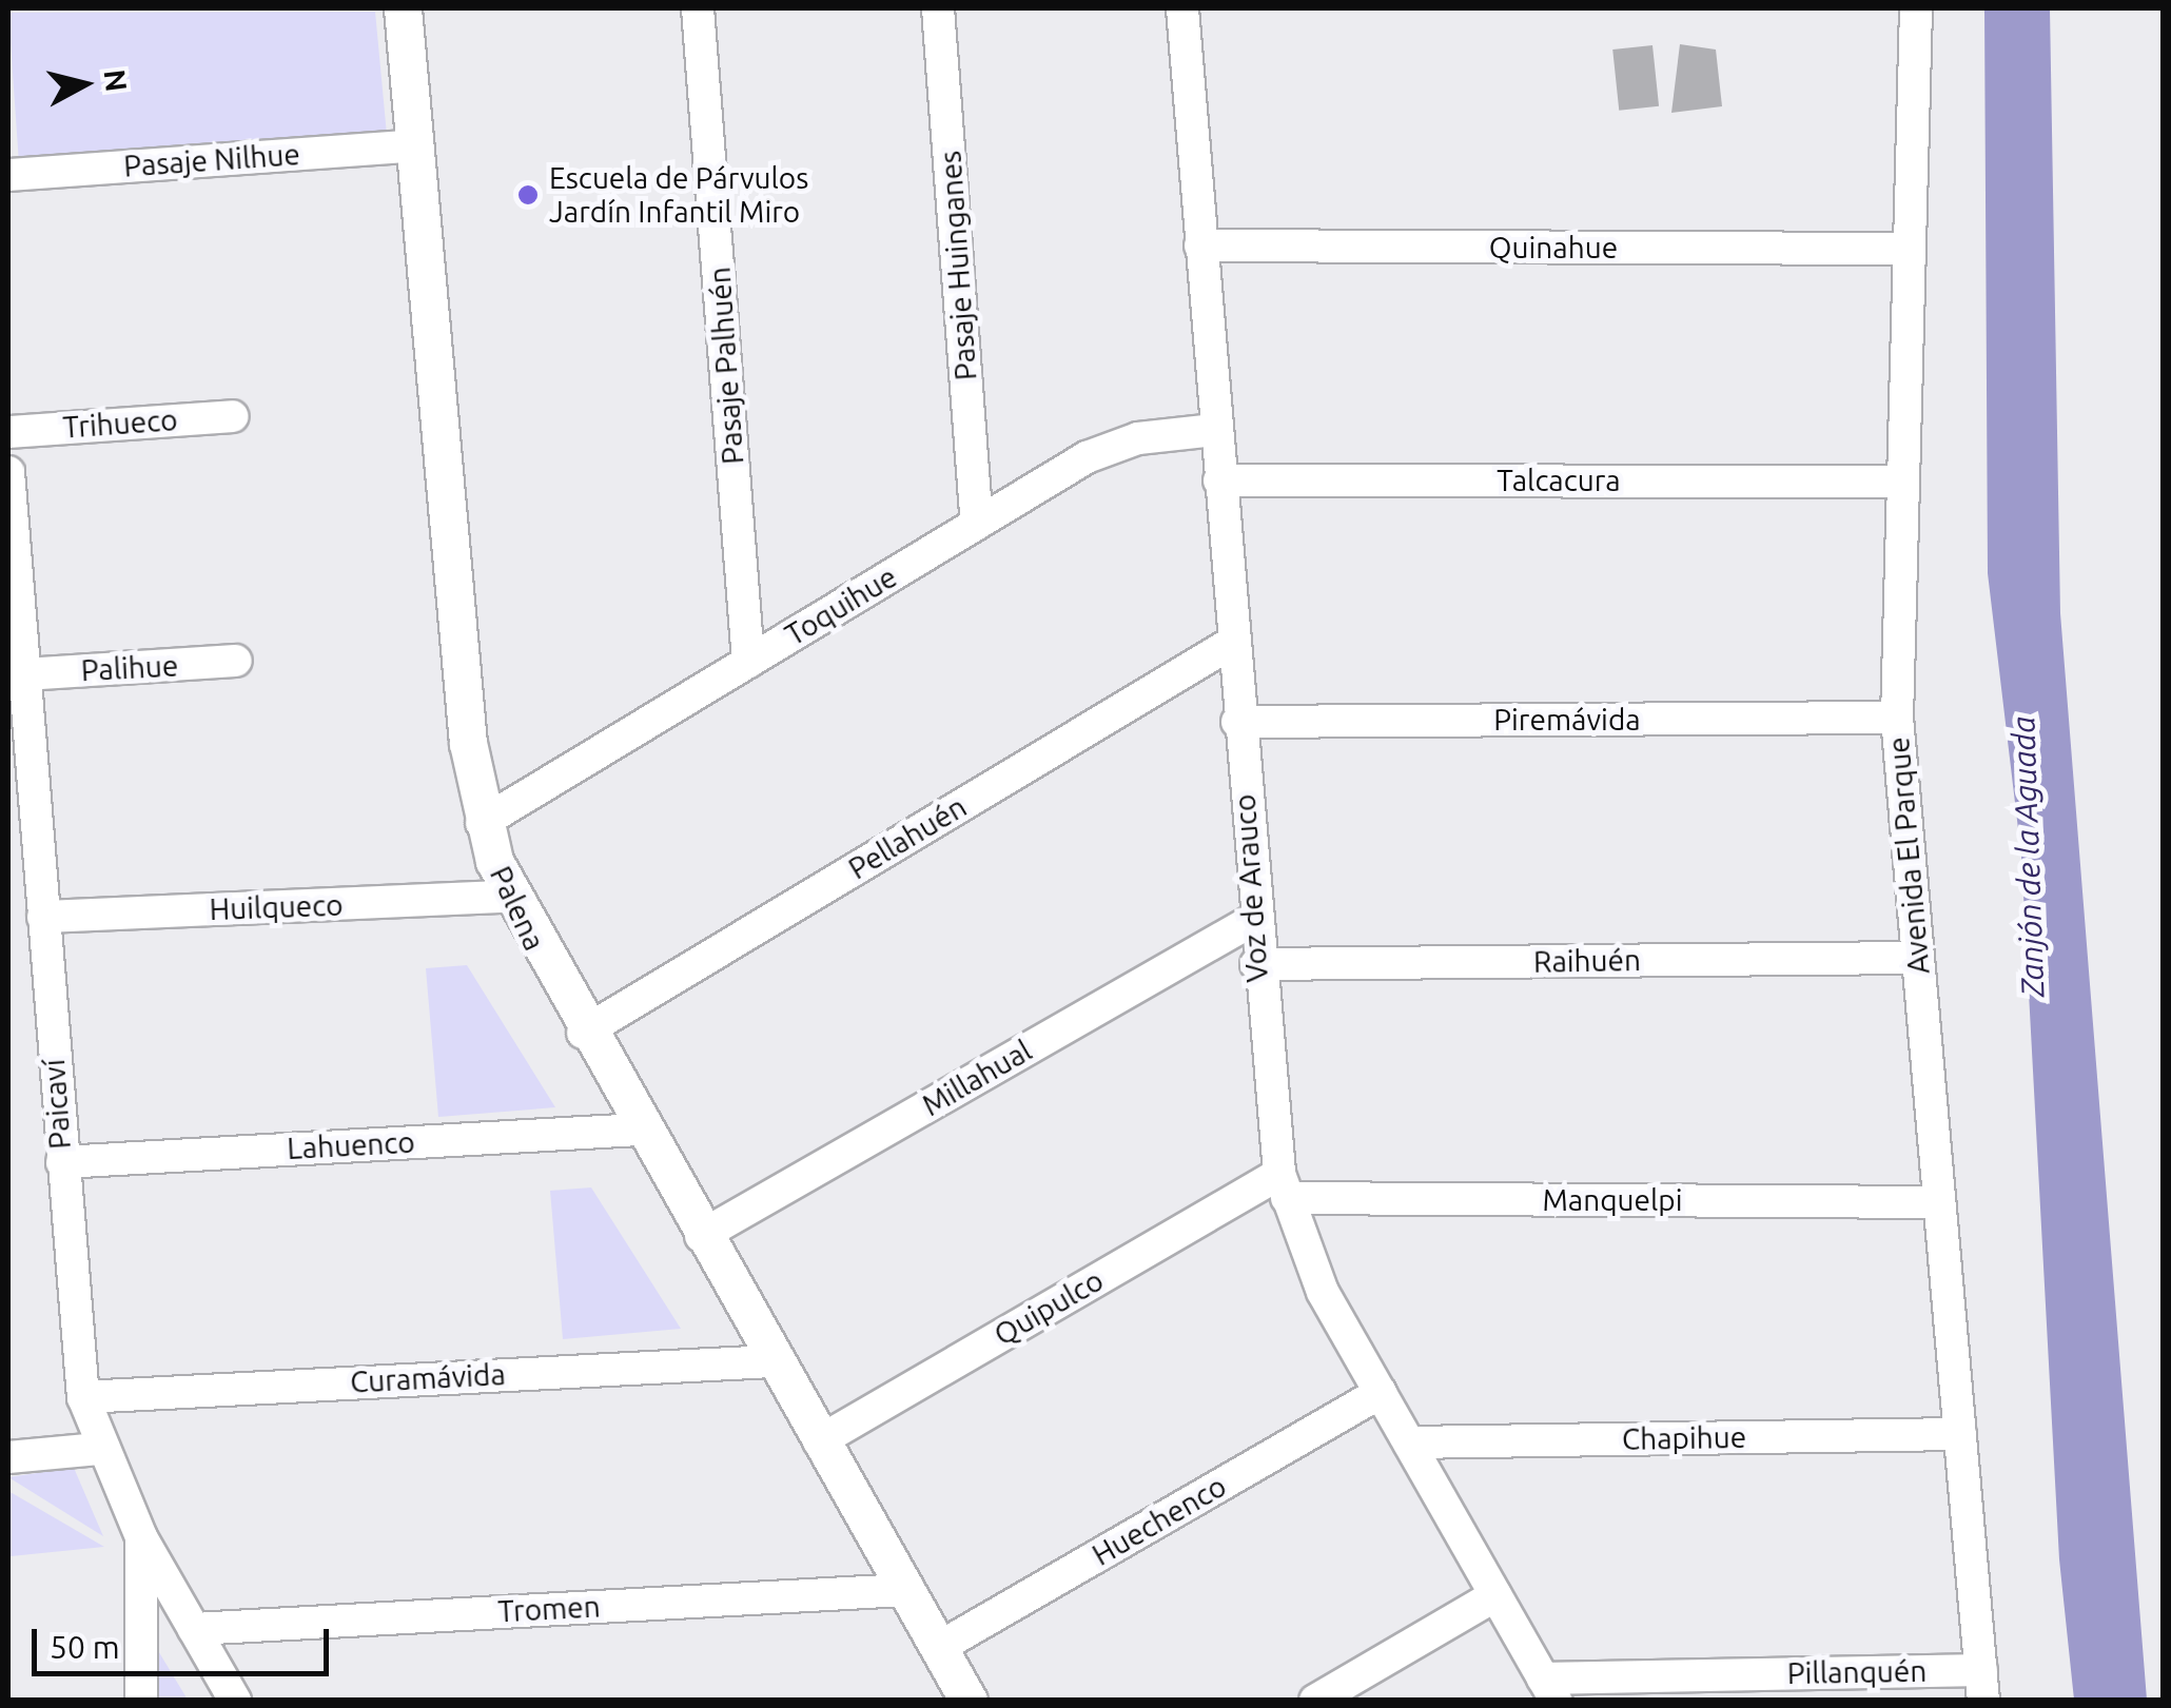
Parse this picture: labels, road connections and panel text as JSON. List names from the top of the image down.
{
  "streets": {
    "street": [
      "Pasaje Nilhue",
      "Quinahue",
      "Pasaje Huinganes",
      "Pasaje Palhuén",
      "Trihueco",
      "Talcacura",
      "Toquihue",
      "Palihue",
      "Piremávida",
      "Pellahuén",
      "Avenida El Parque",
      "Voz de Arauco",
      "Huilqueco",
      "Palena",
      "Raihuén",
      "Millahual",
      "Paicaví",
      "Lahuenco",
      "Manquelpi",
      "Quipulco",
      "Curamávida",
      "Chapihue",
      "Huechenco",
      "Tromen",
      "Pillanquén"
    ]
  },
  "crossings": [
    ["Pasaje Nilhue", "Palena"],
    ["Quinahue", "Avenida El Parque"],
    ["Quinahue", "Voz de Arauco"],
    ["Pasaje Huinganes", "Toquihue"],
    ["Pasaje Palhuén", "Toquihue"],
    ["Talcacura", "Avenida El Parque"],
    ["Talcacura", "Voz de Arauco"],
    ["Toquihue", "Voz de Arauco"],
    ["Toquihue", "Palena"],
    ["Palihue", "Paicaví"],
    ["Piremávida", "Avenida El Parque"],
    ["Piremávida", "Voz de Arauco"],
    ["Pellahuén", "Voz de Arauco"],
    ["Pellahuén", "Palena"],
    ["Avenida El Parque", "Raihuén"],
    ["Avenida El Parque", "Manquelpi"],
    ["Avenida El Parque", "Chapihue"],
    ["Avenida El Parque", "Pillanquén"],
    ["Voz de Arauco", "Raihuén"],
    ["Voz de Arauco", "Millahual"],
    ["Voz de Arauco", "Manquelpi"],
    ["Voz de Arauco", "Quipulco"],
    ["Voz de Arauco", "Chapihue"],
    ["Voz de Arauco", "Huechenco"],
    ["Voz de Arauco", "Pillanquén"],
    ["Huilqueco", "Palena"],
    ["Huilqueco", "Paicaví"],
    ["Palena", "Millahual"],
    ["Palena", "Lahuenco"],
    ["Palena", "Quipulco"],
    ["Palena", "Curamávida"],
    ["Palena", "Huechenco"],
    ["Palena", "Tromen"],
    ["Paicaví", "Lahuenco"],
    ["Paicaví", "Curamávida"],
    ["Paicaví", "Tromen"],
    ["Manquelpi", "Quipulco"]
  ],
  "water": ["Zanjón de la Aguada"],
  "places": ["Escuela de Párvulos Jardín Infantil Miro"],
  "scale_bar": "50 m",
  "north": "right"
}
